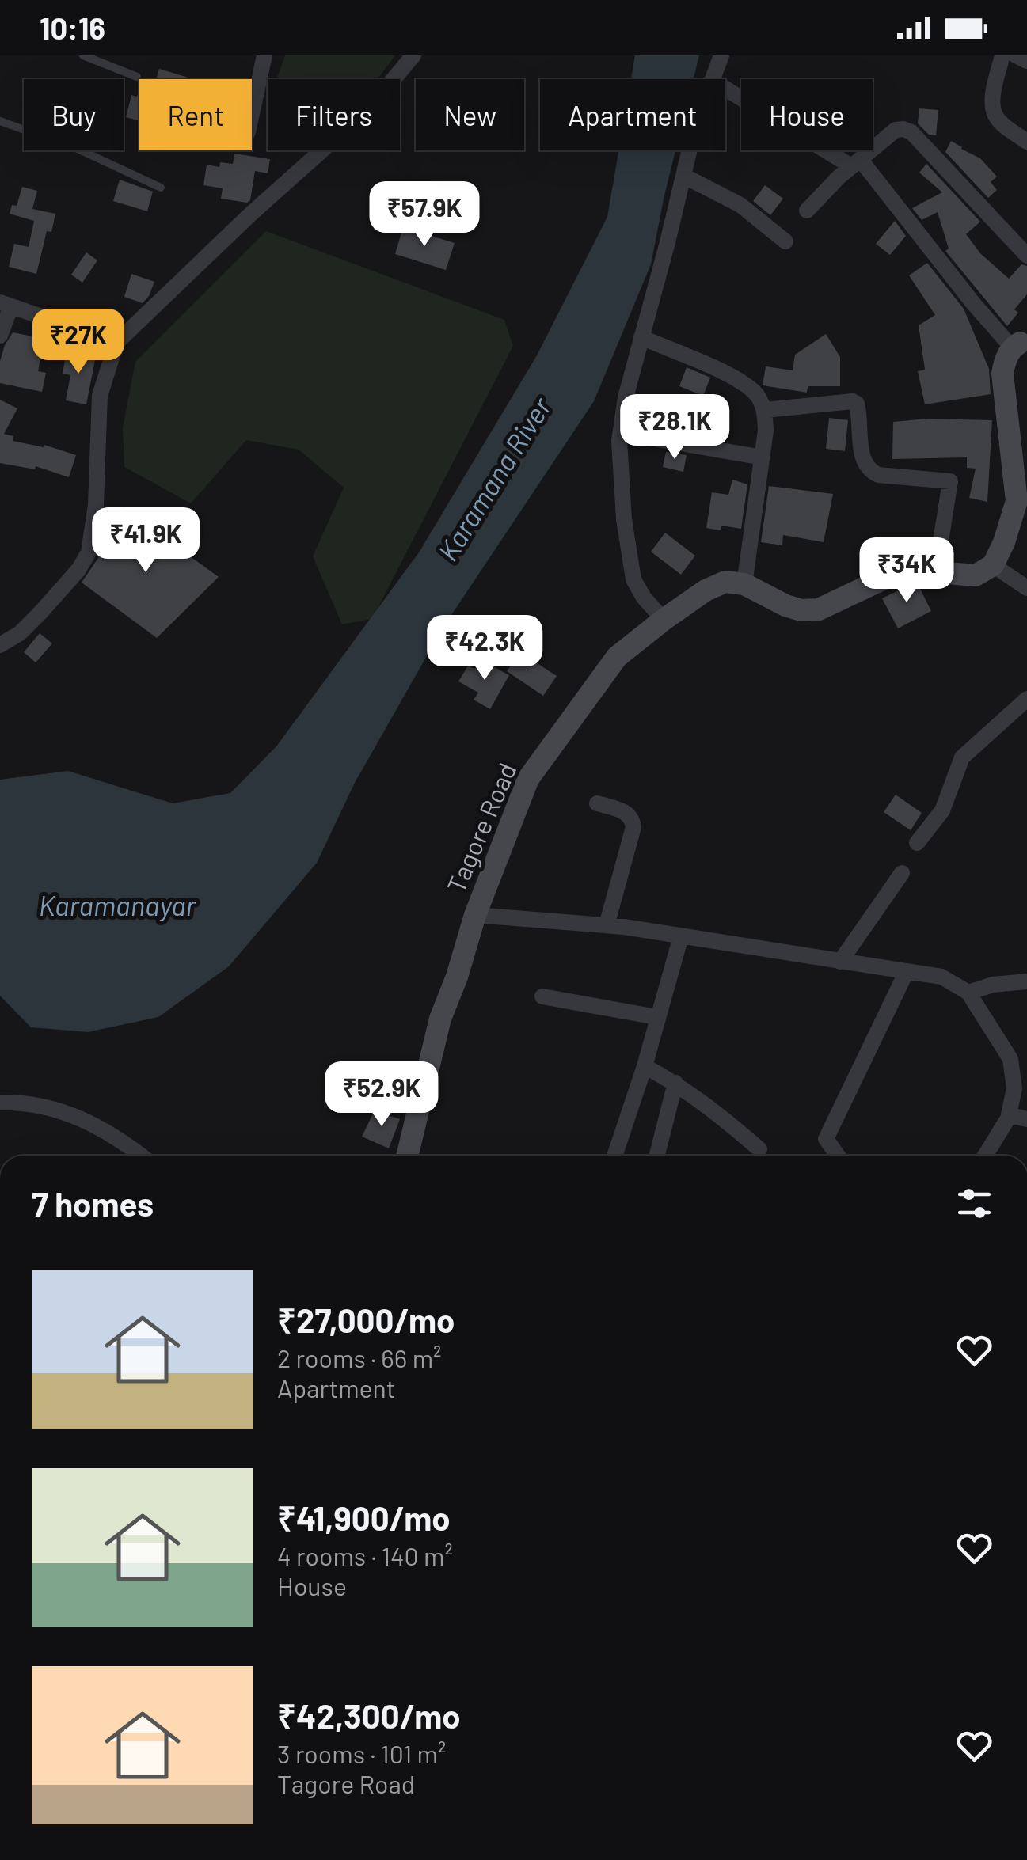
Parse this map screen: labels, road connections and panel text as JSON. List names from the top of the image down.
{
  "streets": {
    "street": ["Tagore Road"]
  },
  "water": ["Karamana River", "Karamanayar"],
  "page": {
    "status": "10:16",
    "chip": [
      "Buy",
      "Rent",
      "Filters",
      "New",
      "Apartment",
      "House"
    ],
    "price": [
      "₹57.9K",
      "₹27K",
      "₹28.1K",
      "₹41.9K",
      "₹34K",
      "₹42.3K",
      "₹52.9K"
    ],
    "heading": "7 homes",
    "list": [
      {
        "name": "₹27,000/mo",
        "note": "2 rooms · 66 m² · Apartment"
      },
      {
        "name": "₹41,900/mo",
        "note": "4 rooms · 140 m² · House"
      },
      {
        "name": "₹42,300/mo",
        "note": "3 rooms · 101 m² · Tagore Road"
      }
    ]
  }
}
